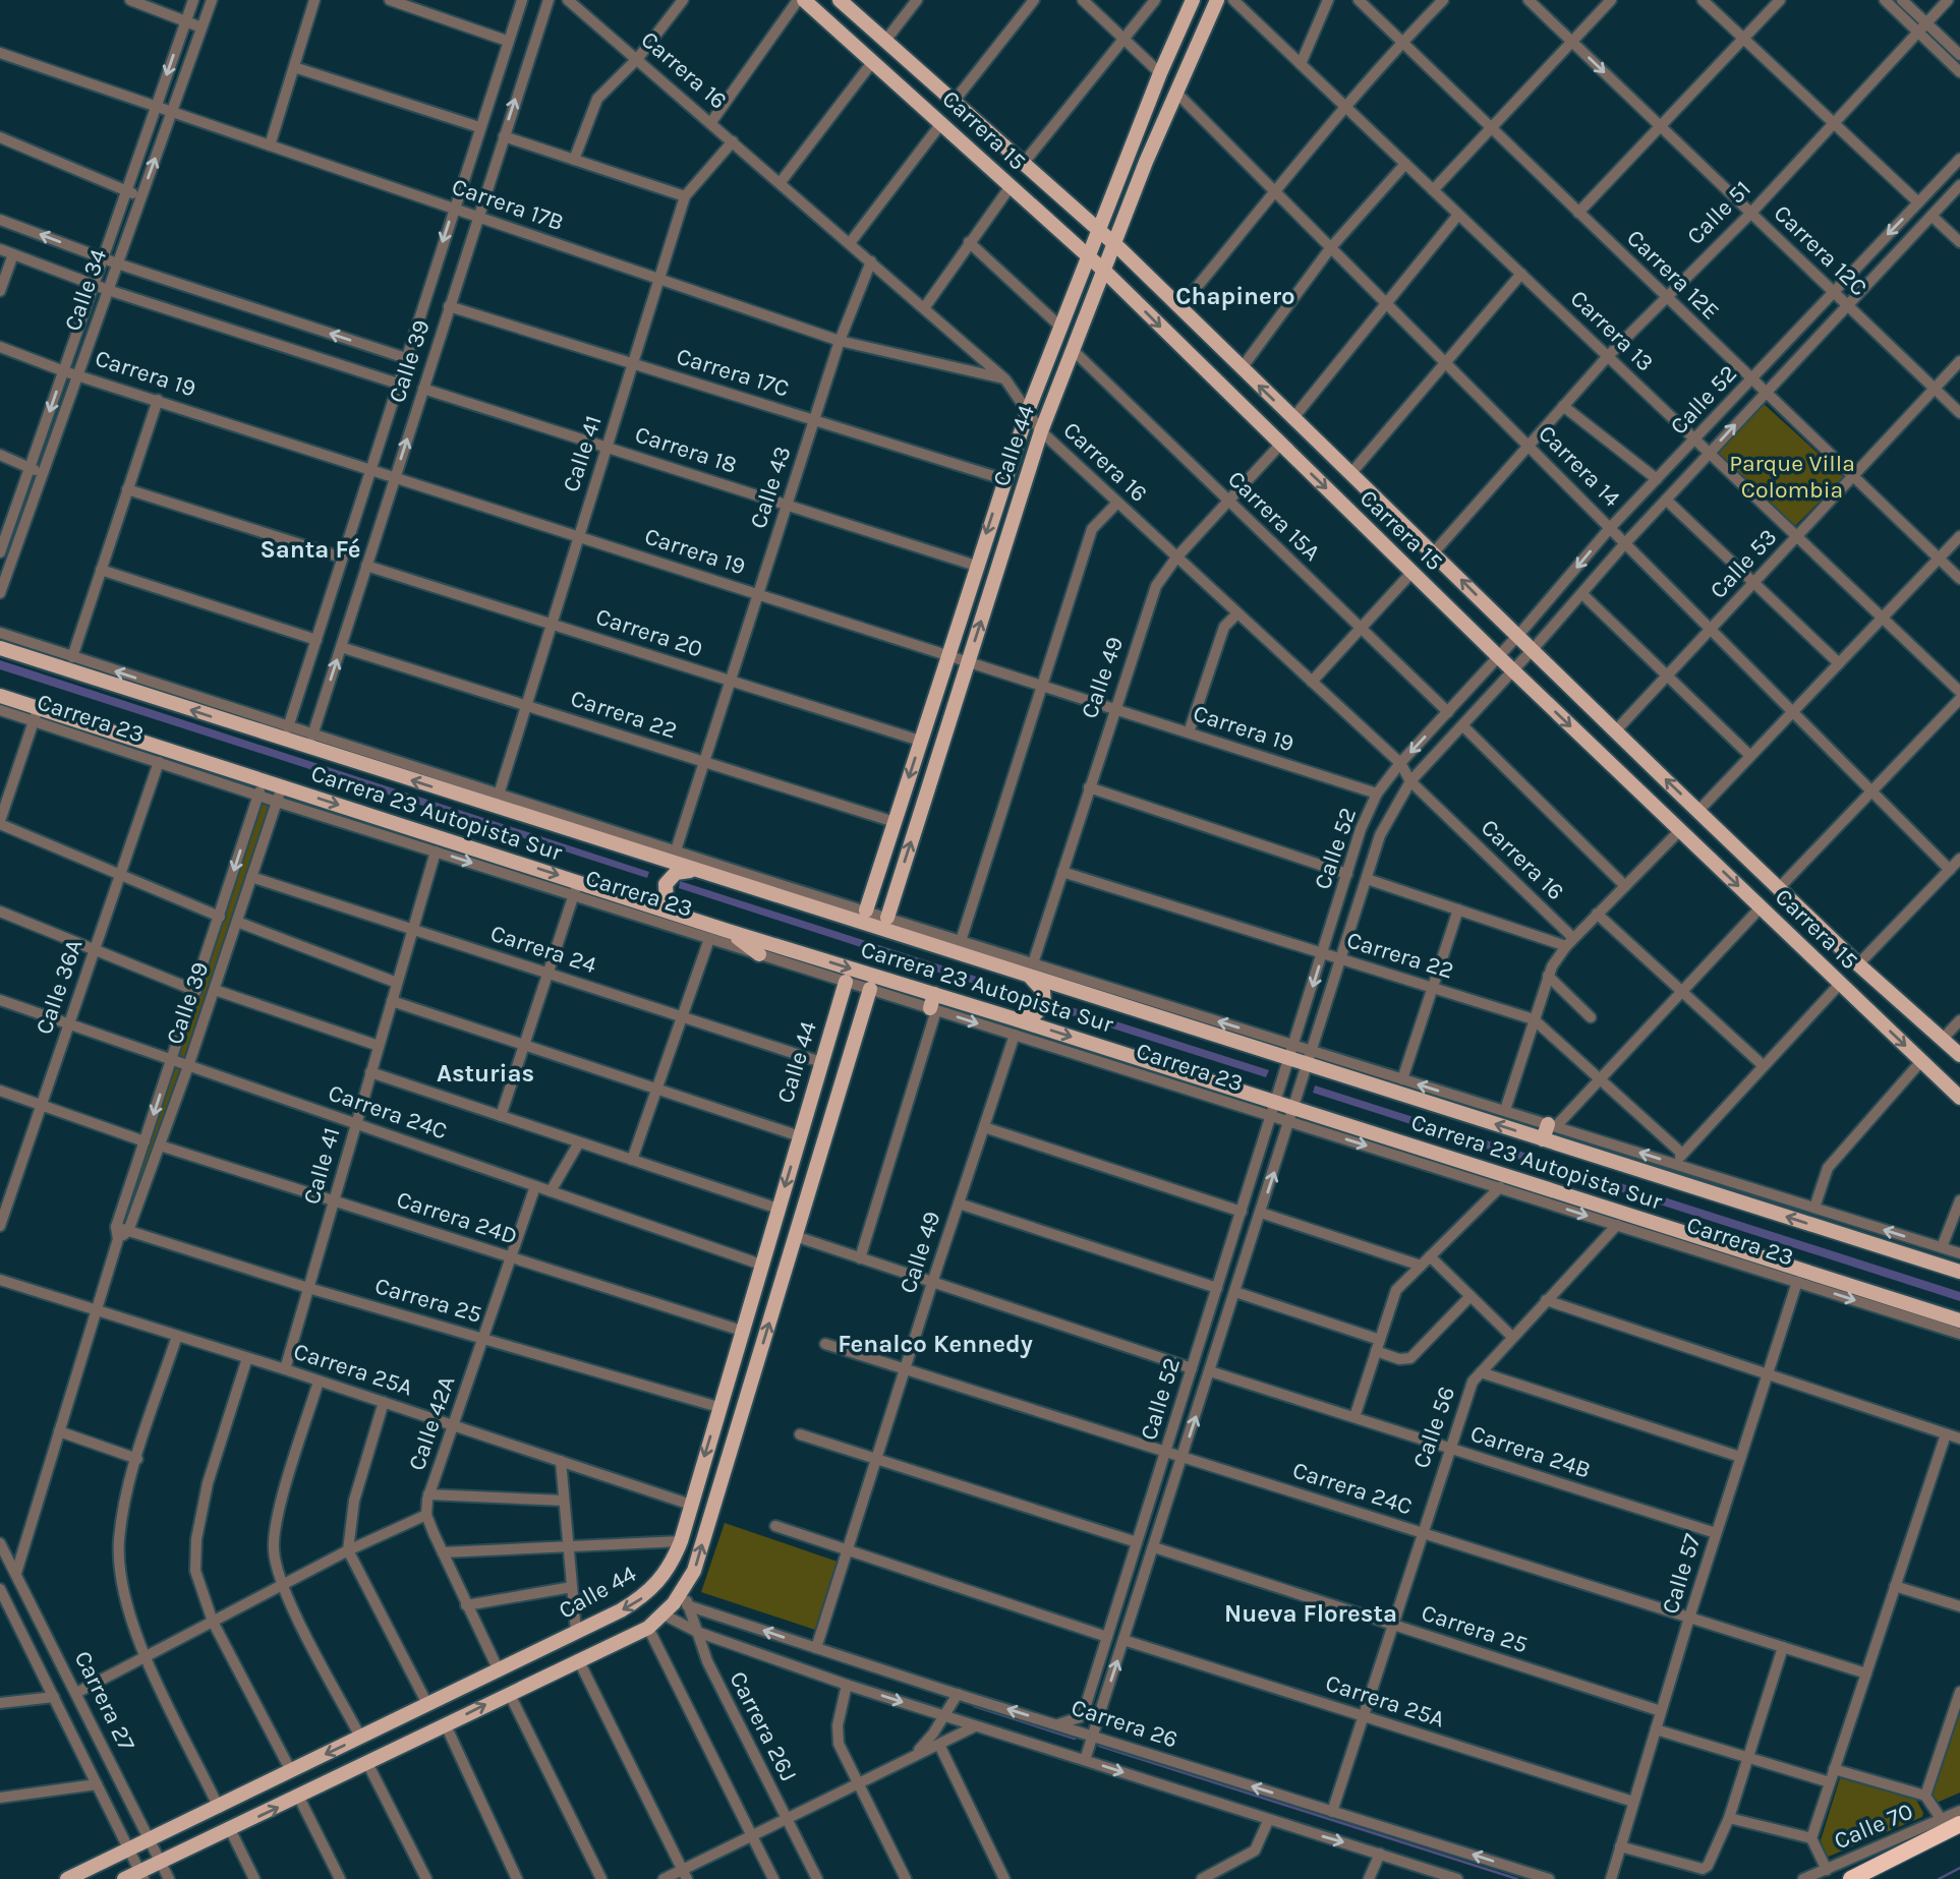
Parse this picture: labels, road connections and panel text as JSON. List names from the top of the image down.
{
  "streets": {
    "main road": ["Carrera 15", "Calle 44", "Carrera 23 Autopista Sur"],
    "street": [
      "Carrera 16",
      "Carrera 17B",
      "Calle 51",
      "Carrera 12C",
      "Carrera 12E",
      "Calle 34",
      "Carrera 13",
      "Calle 39",
      "Carrera 17C",
      "Carrera 19",
      "Calle 52",
      "Carrera 18",
      "Calle 41",
      "Carrera 14",
      "Calle 43",
      "Carrera 15A",
      "Calle 53",
      "Carrera 20",
      "Calle 49",
      "Carrera 22",
      "Carrera 23",
      "Carrera 24",
      "Calle 36A",
      "Carrera 24C",
      "Carrera 24D",
      "Carrera 25",
      "Carrera 25A",
      "Calle 42A",
      "Calle 56",
      "Carrera 24B",
      "Calle 57",
      "Carrera 27",
      "Carrera 26",
      "Carrera 26J",
      "Calle 70"
    ]
  },
  "crossings": [
    ["Carrera 16", "Carrera 17B"],
    ["Carrera 16", "Calle 52"],
    ["Carrera 16", "Calle 44"],
    ["Carrera 16", "Calle 41"],
    ["Carrera 16", "Calle 43"],
    ["Carrera 16", "Calle 49"],
    ["Carrera 15", "Calle 51"],
    ["Carrera 15", "Calle 52"],
    ["Carrera 15", "Calle 44"],
    ["Carrera 15", "Calle 53"],
    ["Carrera 15", "Calle 49"],
    ["Carrera 17B", "Calle 34"],
    ["Carrera 17B", "Calle 39"],
    ["Carrera 17B", "Calle 41"],
    ["Carrera 17B", "Calle 43"],
    ["Calle 51", "Carrera 12C"],
    ["Calle 51", "Carrera 12E"],
    ["Calle 51", "Carrera 13"],
    ["Calle 51", "Carrera 14"],
    ["Carrera 12C", "Calle 52"],
    ["Carrera 12C", "Calle 53"],
    ["Carrera 12E", "Calle 52"],
    ["Carrera 12E", "Calle 53"],
    ["Calle 34", "Carrera 19"],
    ["Carrera 13", "Calle 52"],
    ["Carrera 13", "Calle 53"],
    ["Calle 39", "Carrera 17C"],
    ["Calle 39", "Carrera 19"],
    ["Calle 39", "Carrera 18"],
    ["Calle 39", "Carrera 20"],
    ["Calle 39", "Carrera 22"],
    ["Calle 39", "Carrera 23"],
    ["Calle 39", "Carrera 23 Autopista Sur"],
    ["Calle 39", "Carrera 24"],
    ["Calle 39", "Carrera 24C"],
    ["Calle 39", "Carrera 24D"],
    ["Calle 39", "Carrera 25"],
    ["Calle 39", "Carrera 25A"],
    ["Calle 39", "Carrera 27"],
    ["Carrera 17C", "Calle 44"],
    ["Carrera 17C", "Calle 41"],
    ["Carrera 17C", "Calle 43"],
    ["Carrera 19", "Calle 52"],
    ["Carrera 19", "Calle 44"],
    ["Carrera 19", "Calle 41"],
    ["Carrera 19", "Calle 43"],
    ["Carrera 19", "Calle 49"],
    ["Calle 52", "Carrera 14"],
    ["Calle 52", "Carrera 15A"],
    ["Calle 52", "Carrera 22"],
    ["Calle 52", "Carrera 23"],
    ["Calle 52", "Carrera 23 Autopista Sur"],
    ["Calle 52", "Carrera 24C"],
    ["Calle 52", "Carrera 25"],
    ["Calle 52", "Carrera 25A"],
    ["Calle 52", "Carrera 24B"],
    ["Calle 52", "Carrera 26"],
    ["Calle 44", "Carrera 18"],
    ["Calle 44", "Carrera 14"],
    ["Calle 44", "Carrera 15A"],
    ["Calle 44", "Carrera 20"],
    ["Calle 44", "Carrera 22"],
    ["Calle 44", "Carrera 23"],
    ["Calle 44", "Carrera 24"],
    ["Calle 44", "Carrera 24C"],
    ["Calle 44", "Carrera 24D"],
    ["Calle 44", "Carrera 25"],
    ["Calle 44", "Carrera 25A"],
    ["Calle 44", "Calle 42A"],
    ["Calle 44", "Carrera 27"],
    ["Carrera 18", "Calle 41"],
    ["Carrera 18", "Calle 43"],
    ["Calle 41", "Carrera 20"],
    ["Calle 41", "Carrera 22"],
    ["Calle 41", "Carrera 23"],
    ["Calle 41", "Carrera 24"],
    ["Calle 41", "Carrera 24C"],
    ["Calle 41", "Carrera 24D"],
    ["Calle 41", "Carrera 25"],
    ["Calle 41", "Carrera 25A"],
    ["Carrera 14", "Calle 53"],
    ["Calle 43", "Carrera 20"],
    ["Calle 43", "Carrera 22"],
    ["Carrera 15A", "Calle 49"],
    ["Calle 49", "Carrera 22"],
    ["Calle 49", "Carrera 23"],
    ["Calle 49", "Carrera 23 Autopista Sur"],
    ["Calle 49", "Carrera 24C"],
    ["Calle 49", "Carrera 26"],
    ["Carrera 23", "Carrera 23 Autopista Sur"],
    ["Carrera 23", "Calle 36A"],
    ["Carrera 23", "Calle 56"],
    ["Carrera 23", "Calle 57"],
    ["Calle 36A", "Carrera 24C"],
    ["Carrera 24C", "Calle 42A"],
    ["Carrera 24C", "Calle 56"],
    ["Carrera 24C", "Calle 57"],
    ["Carrera 24D", "Calle 42A"],
    ["Carrera 25", "Calle 42A"],
    ["Carrera 25", "Calle 56"],
    ["Carrera 25", "Calle 57"],
    ["Carrera 25A", "Calle 42A"],
    ["Carrera 25A", "Calle 56"],
    ["Carrera 25A", "Calle 57"],
    ["Calle 56", "Carrera 24B"],
    ["Calle 56", "Carrera 26"],
    ["Carrera 24B", "Calle 57"],
    ["Carrera 26", "Carrera 26J"]
  ],
  "districts": [
    "Chapinero",
    "Santa Fé",
    "Asturias",
    "Fenalco Kennedy",
    "Nueva Floresta"
  ],
  "parks": ["Parque Villa Colombia"]
}
